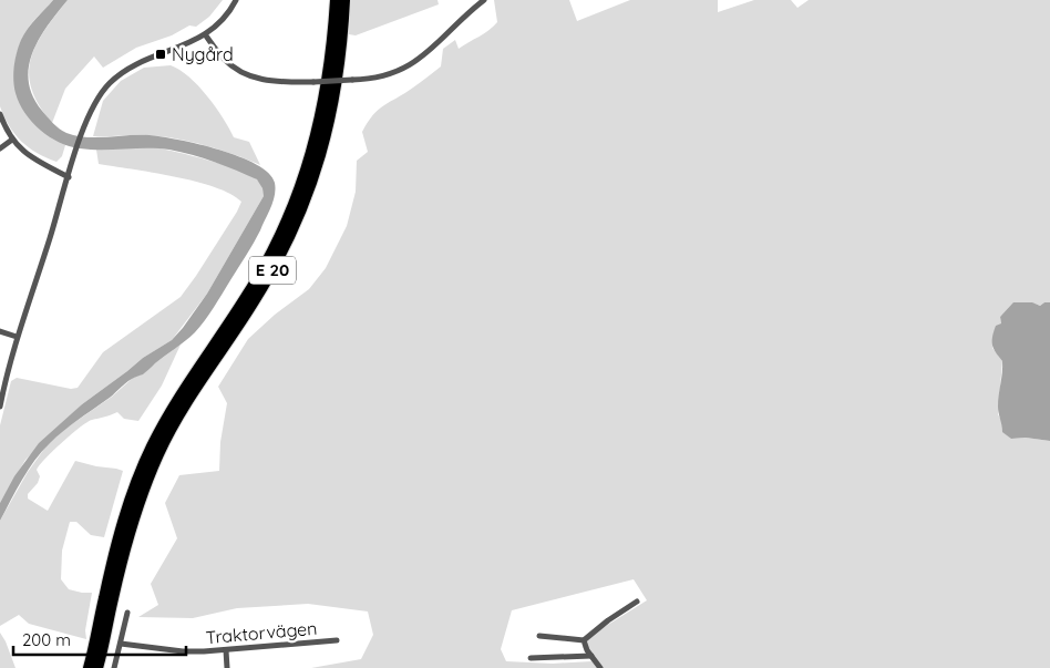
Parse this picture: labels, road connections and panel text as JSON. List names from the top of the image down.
{
  "streets": {
    "highway": ["E 20"],
    "street": ["Traktorvägen"]
  },
  "places": {
    "transit": ["Nygård"]
  },
  "scale_bar": "200 m"
}
